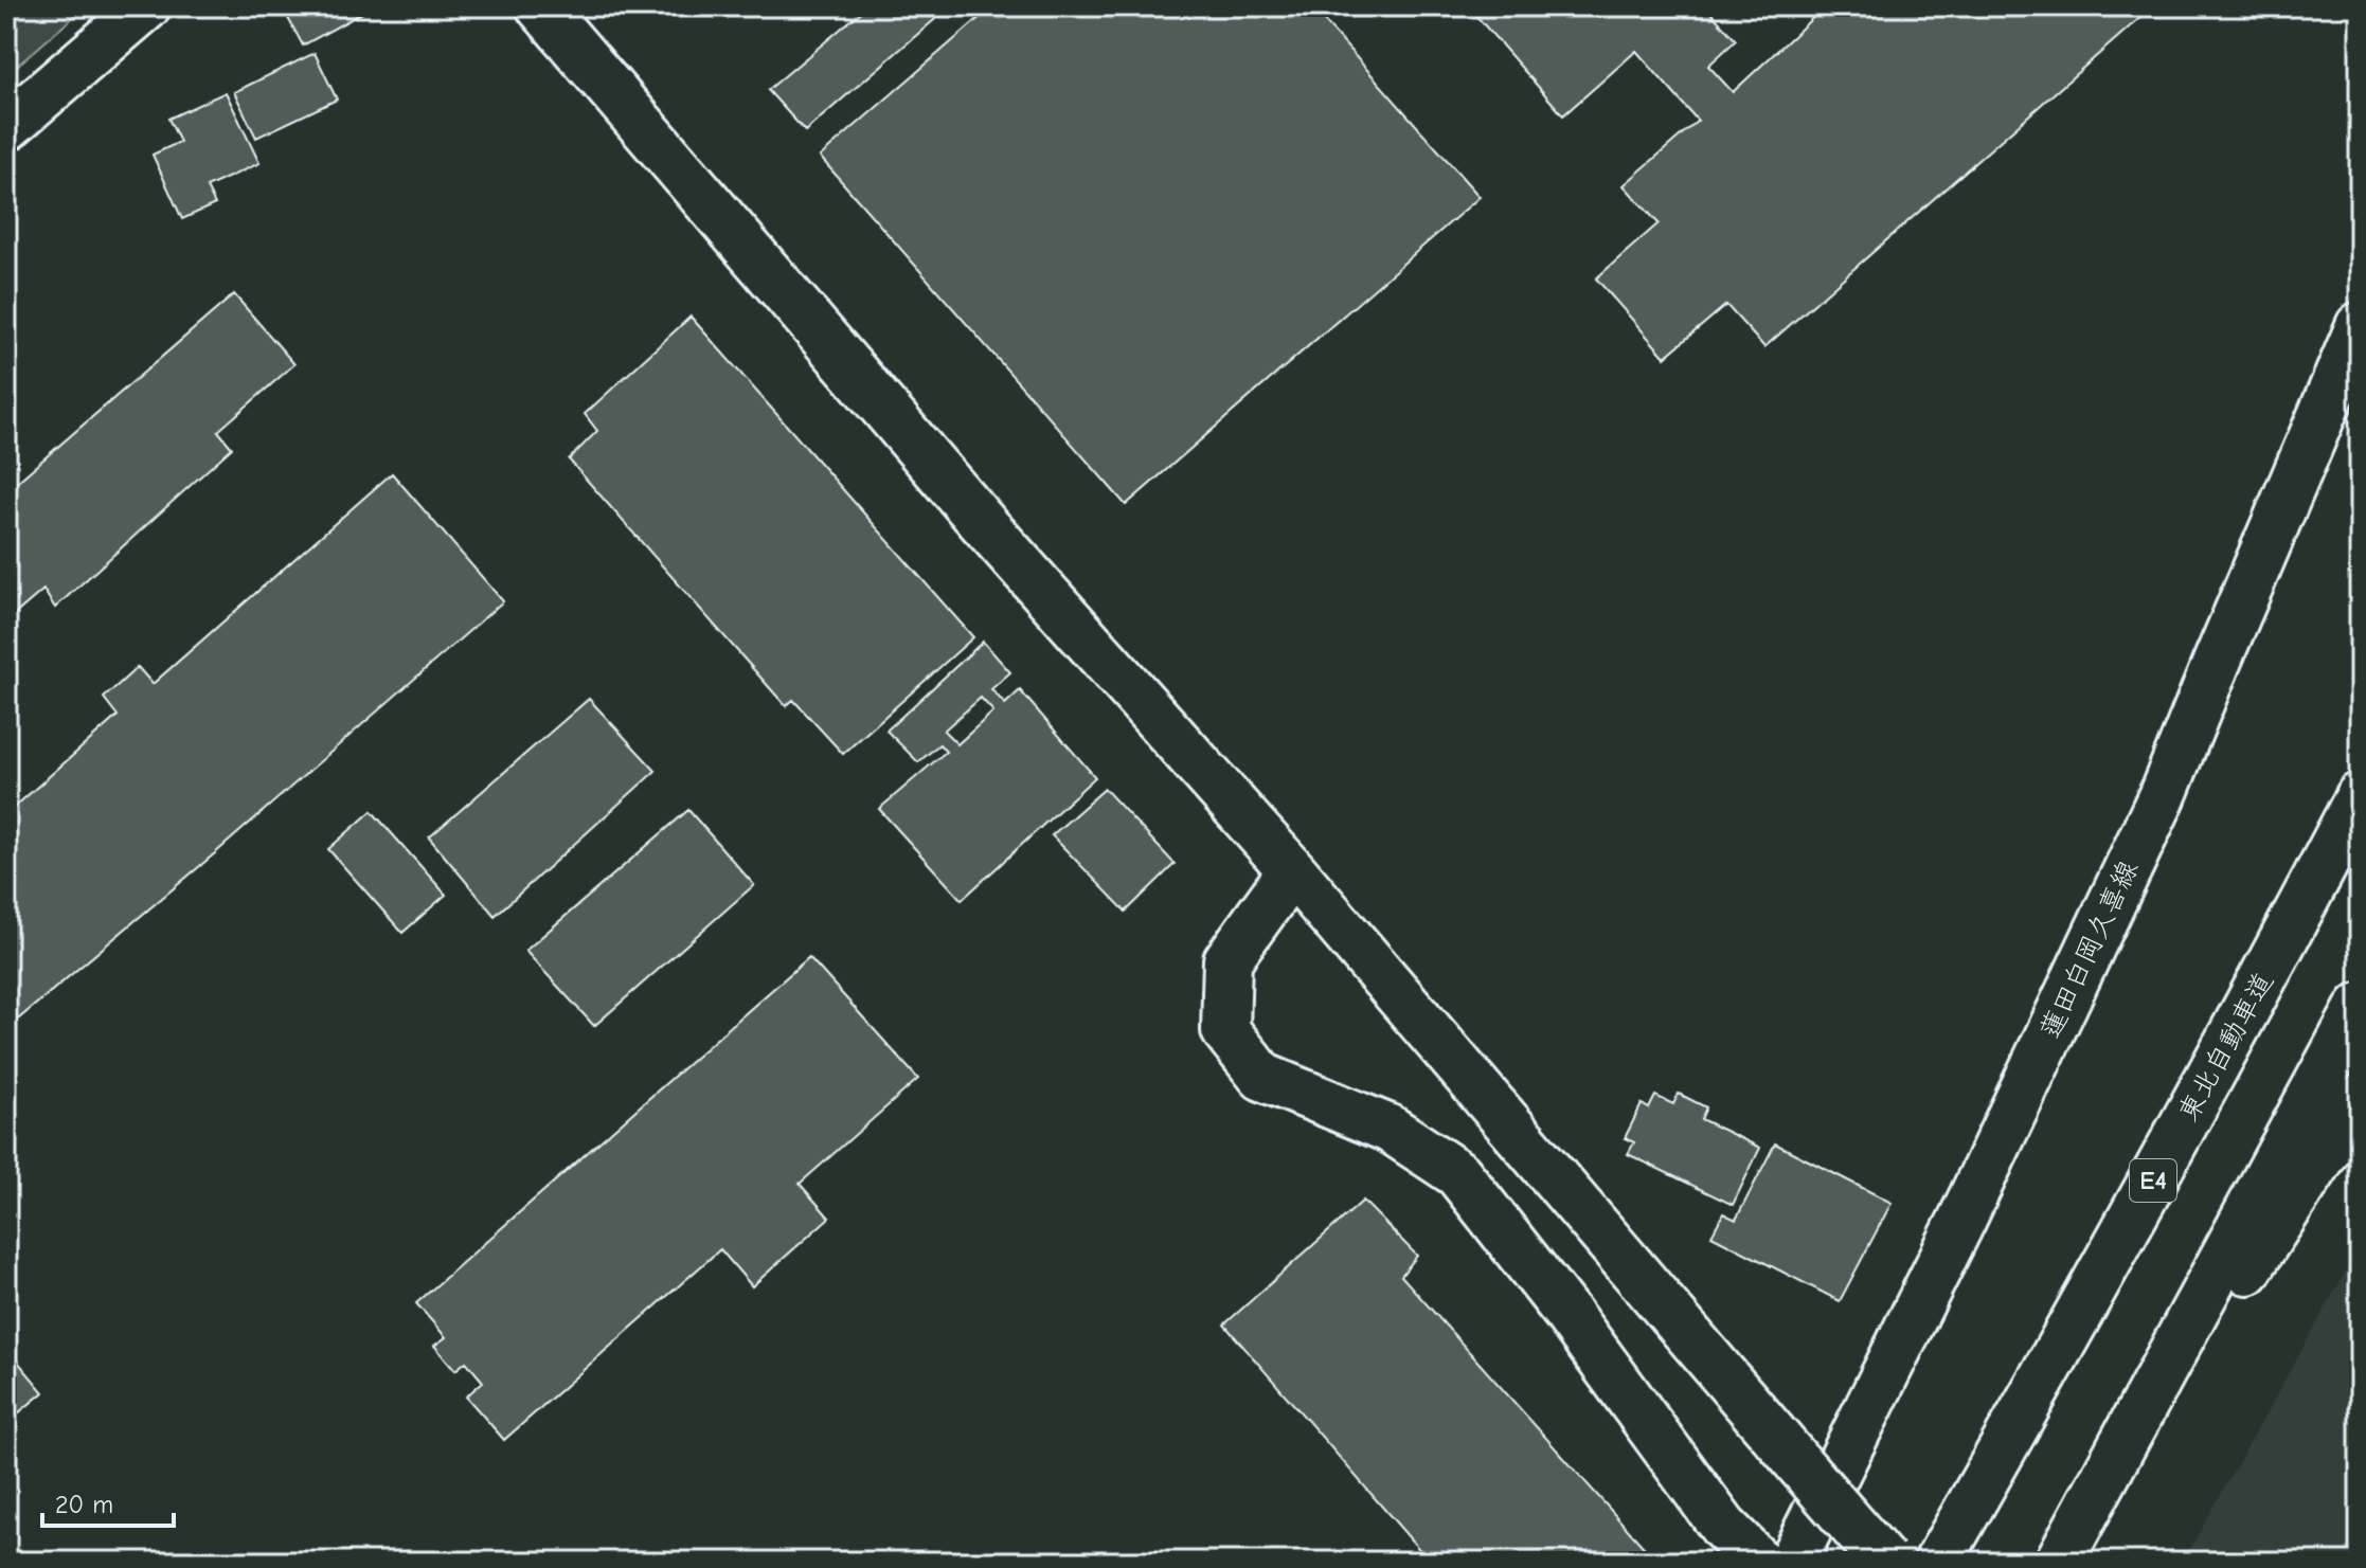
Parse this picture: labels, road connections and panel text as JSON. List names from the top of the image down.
{
  "streets": {
    "main road": ["蓮田白岡久喜線", "東北自動車道", "E4"]
  },
  "scale_bar": "20 m"
}
